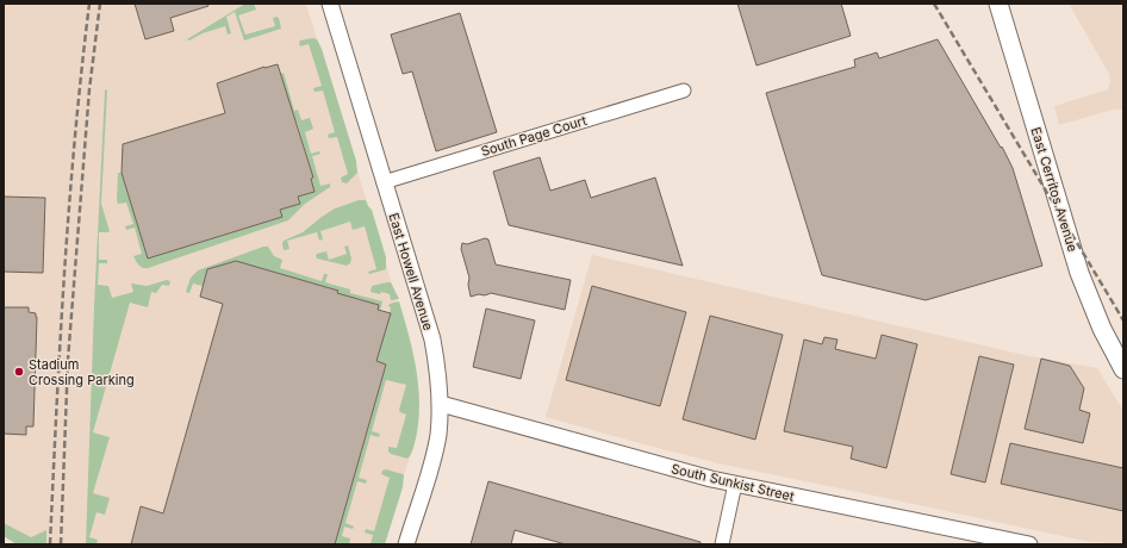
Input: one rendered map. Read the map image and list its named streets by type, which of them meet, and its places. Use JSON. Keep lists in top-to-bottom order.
{
  "streets": {
    "main road": ["East Cerritos Avenue"],
    "street": ["South Page Court", "East Howell Avenue", "South Sunkist Street"]
  },
  "crossings": [
    ["South Page Court", "East Howell Avenue"],
    ["East Howell Avenue", "South Sunkist Street"]
  ],
  "places": ["Stadium Crossing Parking"]
}
